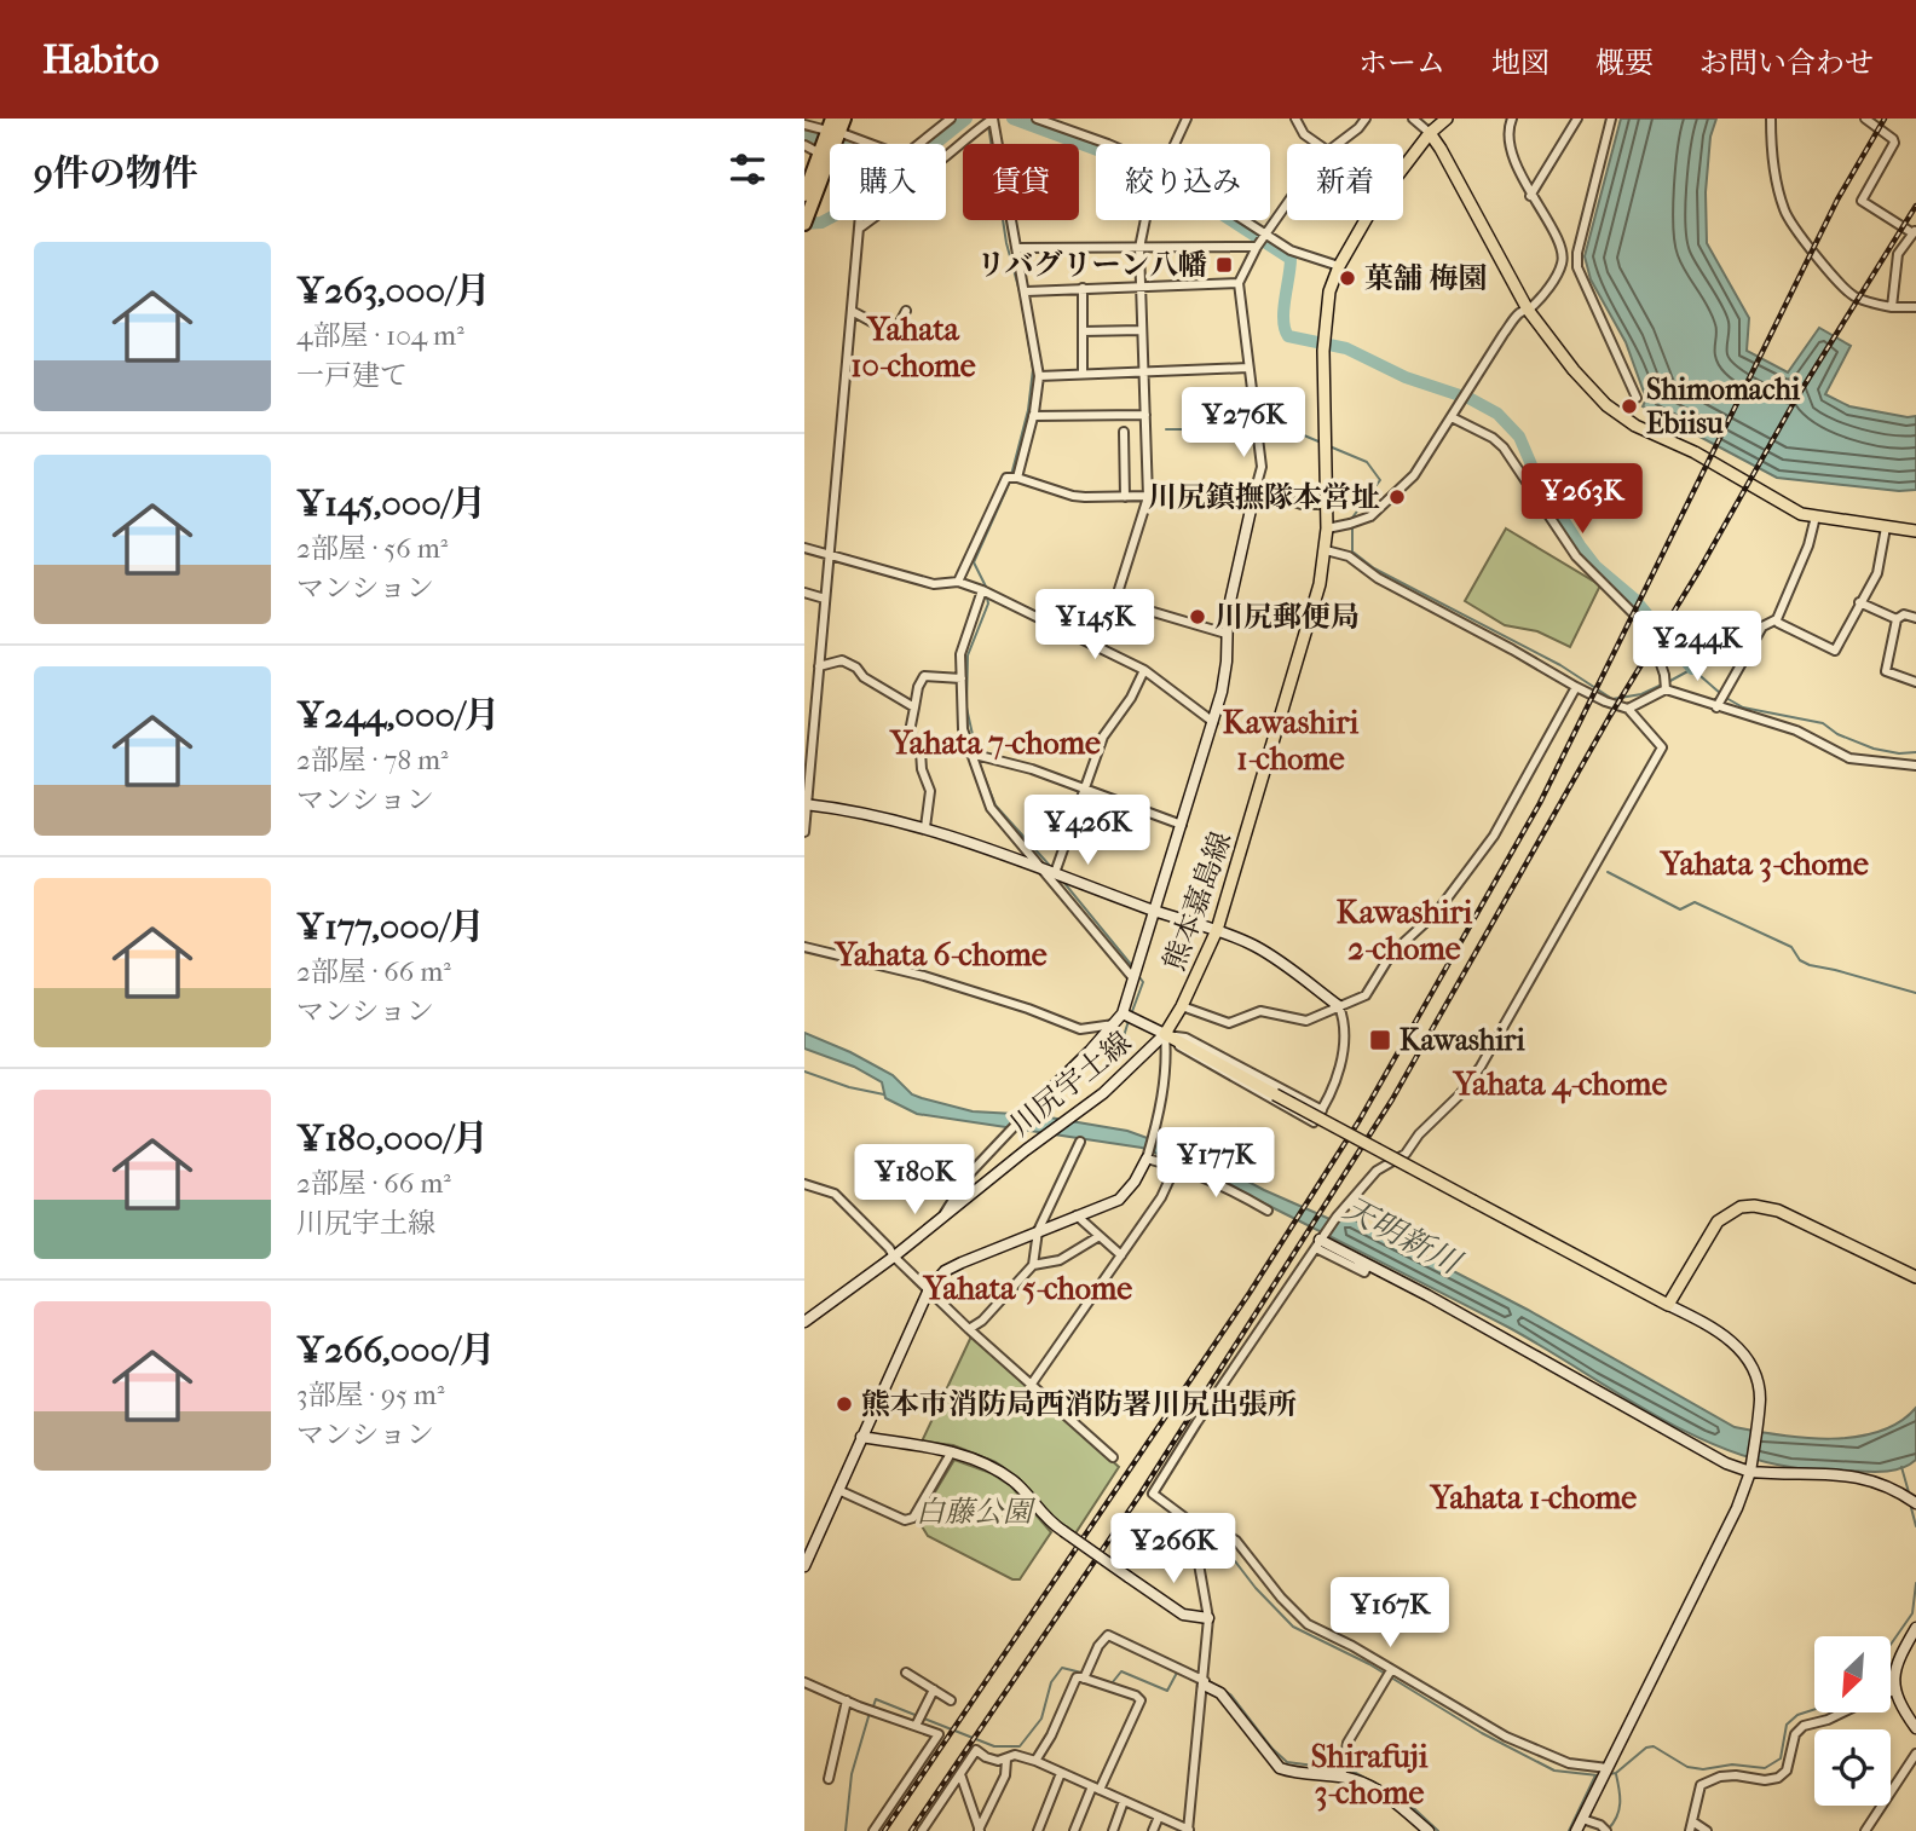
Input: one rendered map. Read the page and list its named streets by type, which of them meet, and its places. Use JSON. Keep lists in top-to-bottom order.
{
  "streets": {
    "main road": ["熊本嘉島線"],
    "street": ["川尻宇土線"]
  },
  "crossings": [
    ["熊本嘉島線", "川尻宇土線"]
  ],
  "districts": [
    "Yahata 10-chome",
    "Kawashiri 1-chome",
    "Yahata 7-chome",
    "Yahata 3-chome",
    "Kawashiri 2-chome",
    "Yahata 6-chome",
    "Yahata 4-chome",
    "Yahata 5-chome",
    "Yahata 1-chome",
    "Shirafuji 3-chome"
  ],
  "water": ["天明新川"],
  "parks": ["白藤公園"],
  "places": {
    "transit": ["リバグリーン八幡", "Kawashiri"],
    "other": [
      "菓舗 梅園",
      "Shimomachi Ebiisu",
      "川尻鎮撫隊本営址",
      "川尻郵便局",
      "熊本市消防局西消防署川尻出張所"
    ]
  },
  "north": "bottom left",
  "page": {
    "header": "Habito",
    "nav": [
      "ホーム",
      "地図",
      "概要",
      "お問い合わせ"
    ],
    "heading": "9件の物件",
    "chip": [
      "購入",
      "賃貸",
      "絞り込み",
      "新着"
    ],
    "list": [
      {
        "name": "¥263,000/月",
        "note": "4部屋 · 104 m² · 一戸建て"
      },
      {
        "name": "¥145,000/月",
        "note": "2部屋 · 56 m² · マンション"
      },
      {
        "name": "¥244,000/月",
        "note": "2部屋 · 78 m² · マンション"
      },
      {
        "name": "¥177,000/月",
        "note": "2部屋 · 66 m² · マンション"
      },
      {
        "name": "¥180,000/月",
        "note": "2部屋 · 66 m² · 川尻宇土線"
      },
      {
        "name": "¥266,000/月",
        "note": "3部屋 · 95 m² · マンション"
      }
    ],
    "price": [
      "¥276K",
      "¥263K",
      "¥145K",
      "¥244K",
      "¥426K",
      "¥177K",
      "¥180K",
      "¥266K",
      "¥167K"
    ]
  }
}
